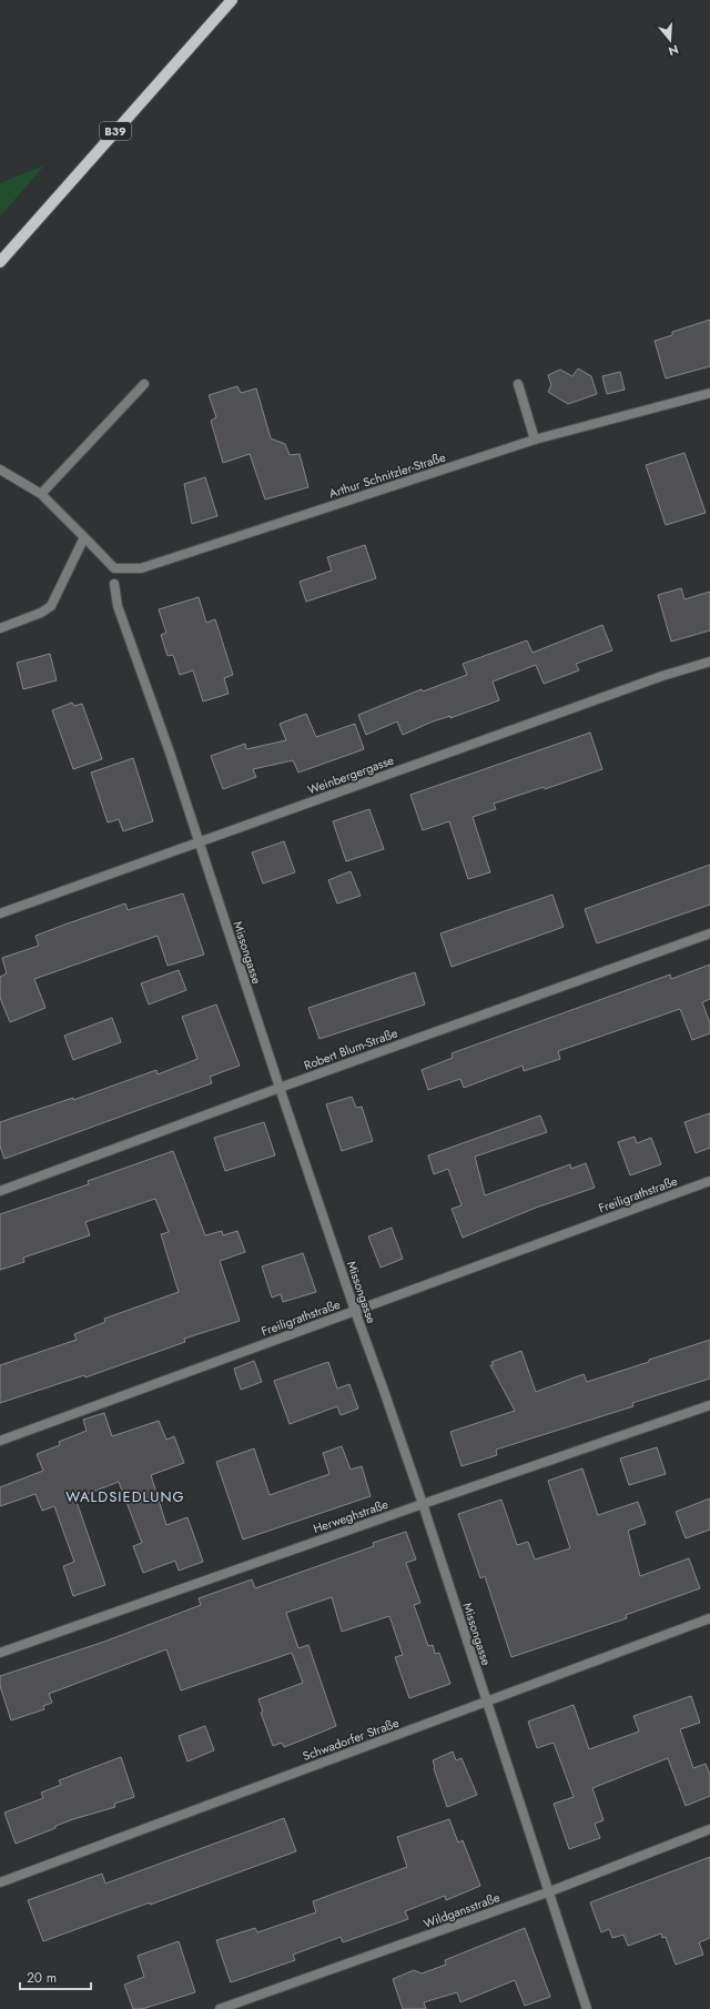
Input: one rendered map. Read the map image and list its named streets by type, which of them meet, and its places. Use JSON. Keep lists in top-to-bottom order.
{
  "streets": {
    "main road": ["B39"],
    "street": [
      "Arthur Schnitzler-Straße",
      "Weinbergergasse",
      "Missongasse",
      "Robert Blum-Straße",
      "Freiligrathstraße",
      "Herweghstraße",
      "Schwadorfer Straße",
      "Wildgansstraße"
    ]
  },
  "crossings": [
    ["Weinbergergasse", "Missongasse"],
    ["Missongasse", "Robert Blum-Straße"],
    ["Missongasse", "Freiligrathstraße"],
    ["Missongasse", "Herweghstraße"],
    ["Missongasse", "Schwadorfer Straße"],
    ["Missongasse", "Wildgansstraße"]
  ],
  "districts": ["WALDSIEDLUNG"],
  "scale_bar": "20 m",
  "north": "bottom"
}
